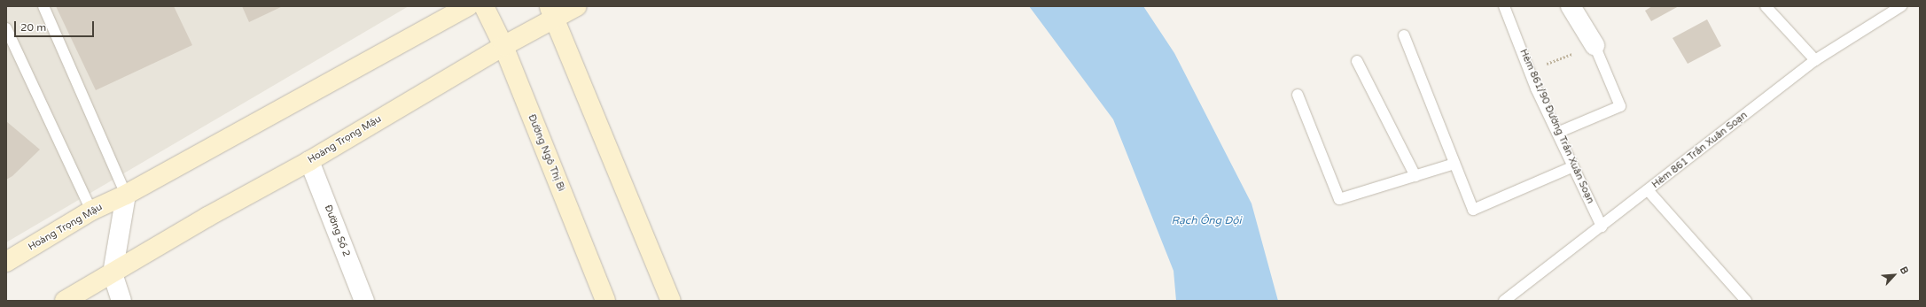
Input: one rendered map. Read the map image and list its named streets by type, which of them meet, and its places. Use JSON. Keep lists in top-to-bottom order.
{
  "streets": {
    "main road": ["Hoàng Trọng Mậu", "Đường Ngô Thị Bì"],
    "street": ["Đường Số 2"],
    "lane": ["Hẻm 861/90 Đường Trần Xuân Soạn", "Hẻm 861 Trần Xuân Soạn"]
  },
  "crossings": [
    ["Hẻm 861/90 Đường Trần Xuân Soạn", "Hẻm 861 Trần Xuân Soạn"],
    ["Hoàng Trọng Mậu", "Đường Ngô Thị Bì"],
    ["Hoàng Trọng Mậu", "Đường Số 2"]
  ],
  "water": ["Rạch Ông Đội"],
  "scale_bar": "20 m",
  "north": "top right"
}
